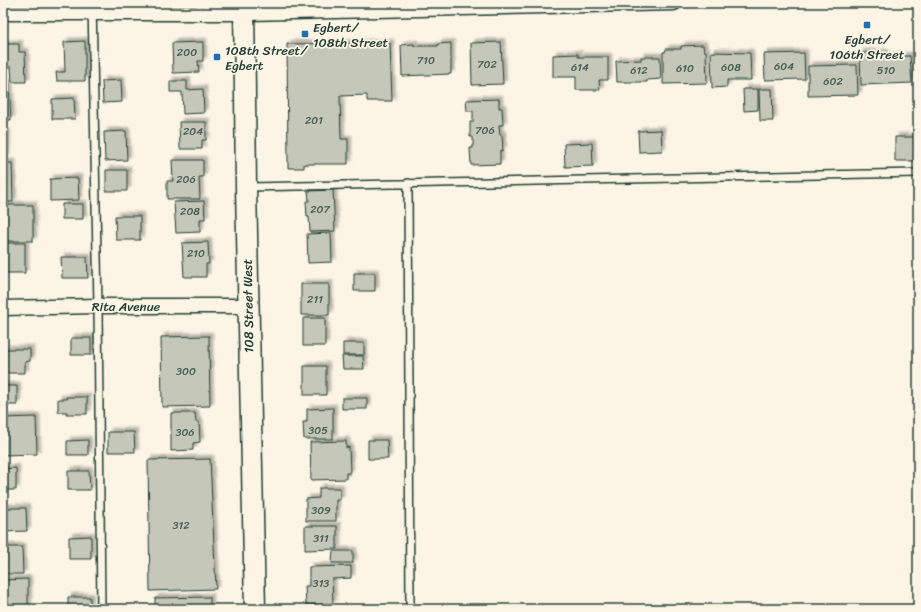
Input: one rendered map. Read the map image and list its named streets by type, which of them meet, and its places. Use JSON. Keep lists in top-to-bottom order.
{
  "streets": {
    "street": ["Rita Avenue", "108 Street West"]
  },
  "crossings": [
    ["Rita Avenue", "108 Street West"]
  ],
  "places": {
    "transit": ["Egbert/ 106th Street", "Egbert/ 108th Street", "108th Street/ Egbert"]
  },
  "house_numbers": [
    "200",
    "710",
    "702",
    "604",
    "614",
    "608",
    "610",
    "612",
    "510",
    "602",
    "201",
    "706",
    "204",
    "206",
    "207",
    "208",
    "210",
    "211",
    "300",
    "305",
    "306",
    "309",
    "312",
    "311",
    "313"
  ]
}
